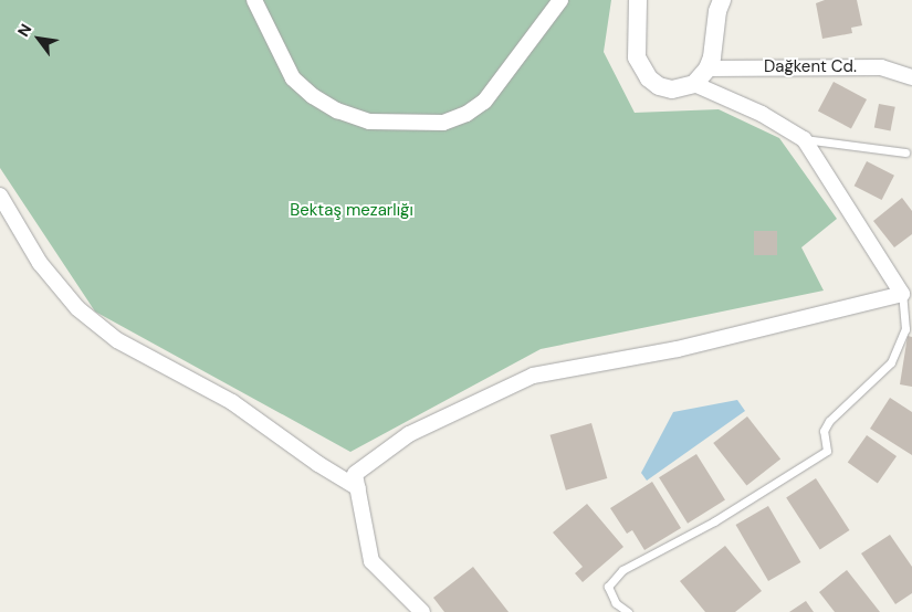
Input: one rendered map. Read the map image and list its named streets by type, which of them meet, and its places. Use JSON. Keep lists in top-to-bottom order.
{
  "streets": {
    "street": ["Dağkent Cd."]
  },
  "parks": ["Bektaş mezarlığı"],
  "north": "top left"
}
